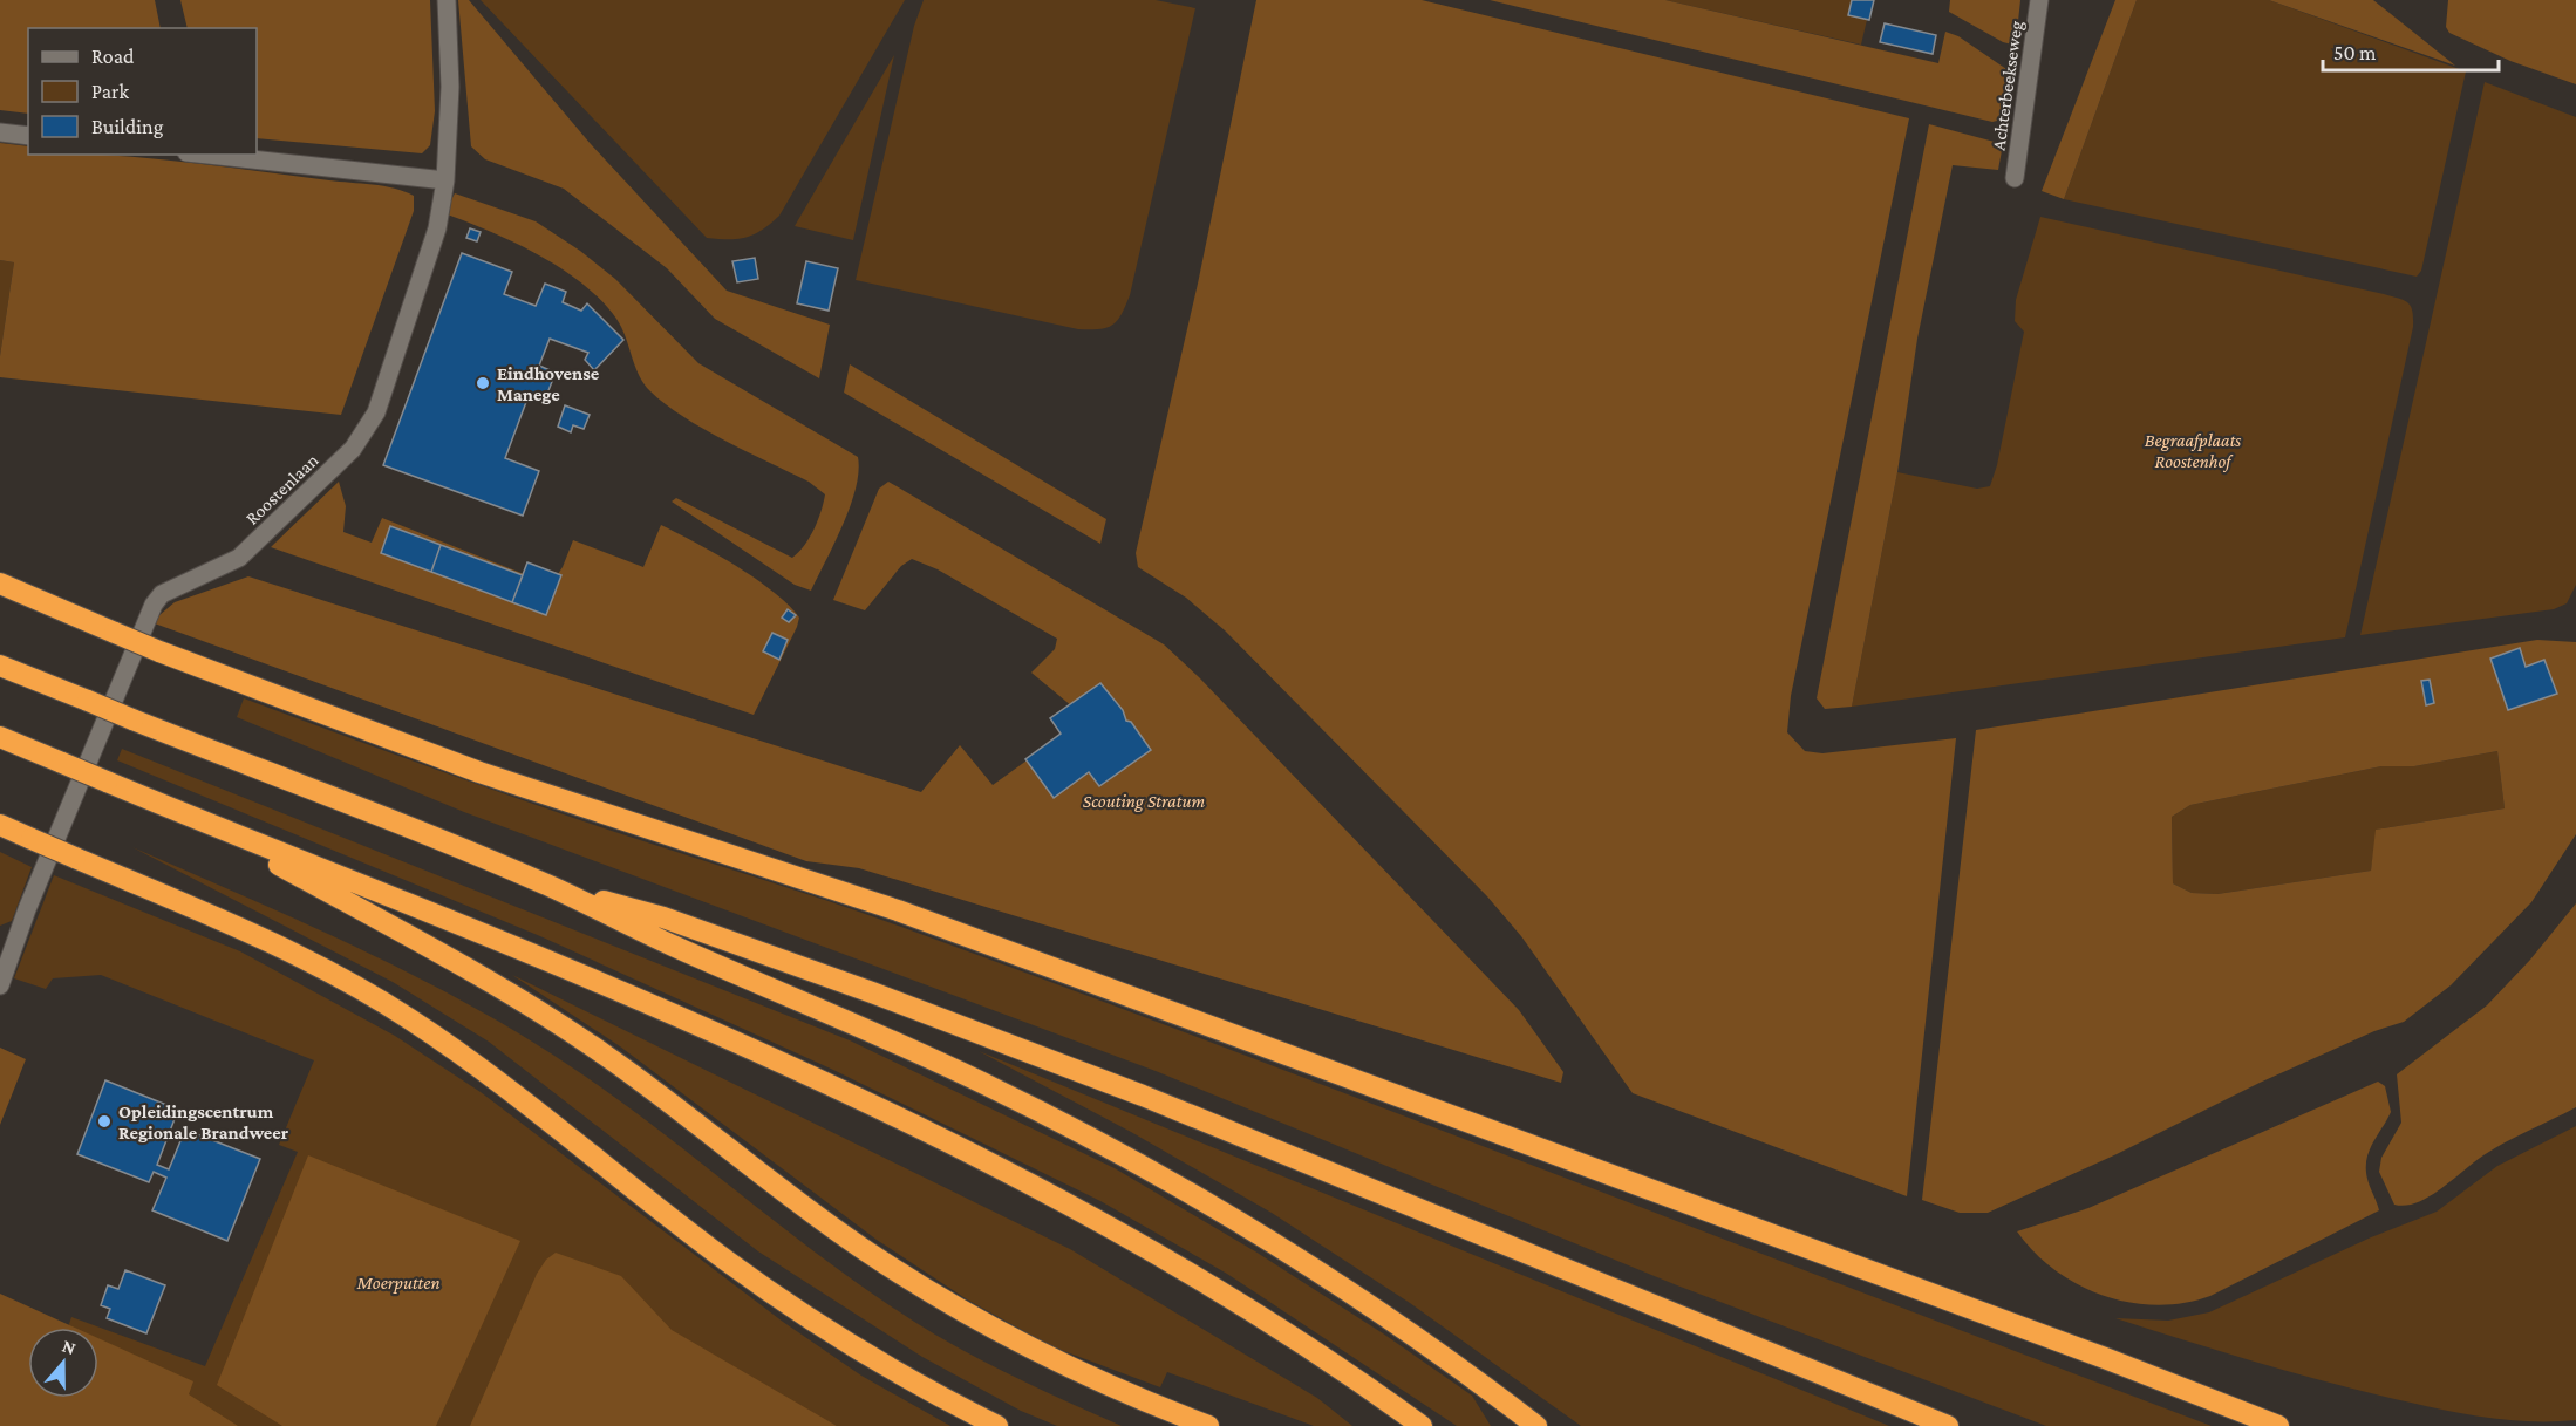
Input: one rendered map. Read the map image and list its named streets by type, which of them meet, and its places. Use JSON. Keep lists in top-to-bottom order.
{
  "streets": {
    "street": ["Achterbeekseweg", "Roostenlaan"]
  },
  "parks": ["Begraafplaats Roostenhof", "Scouting Stratum", "Moerputten"],
  "places": ["Eindhovense Manege", "Opleidingscentrum Regionale Brandweer"],
  "legend": ["Road", "Park", "Building"],
  "scale_bar": "50 m",
  "north": "top"
}
